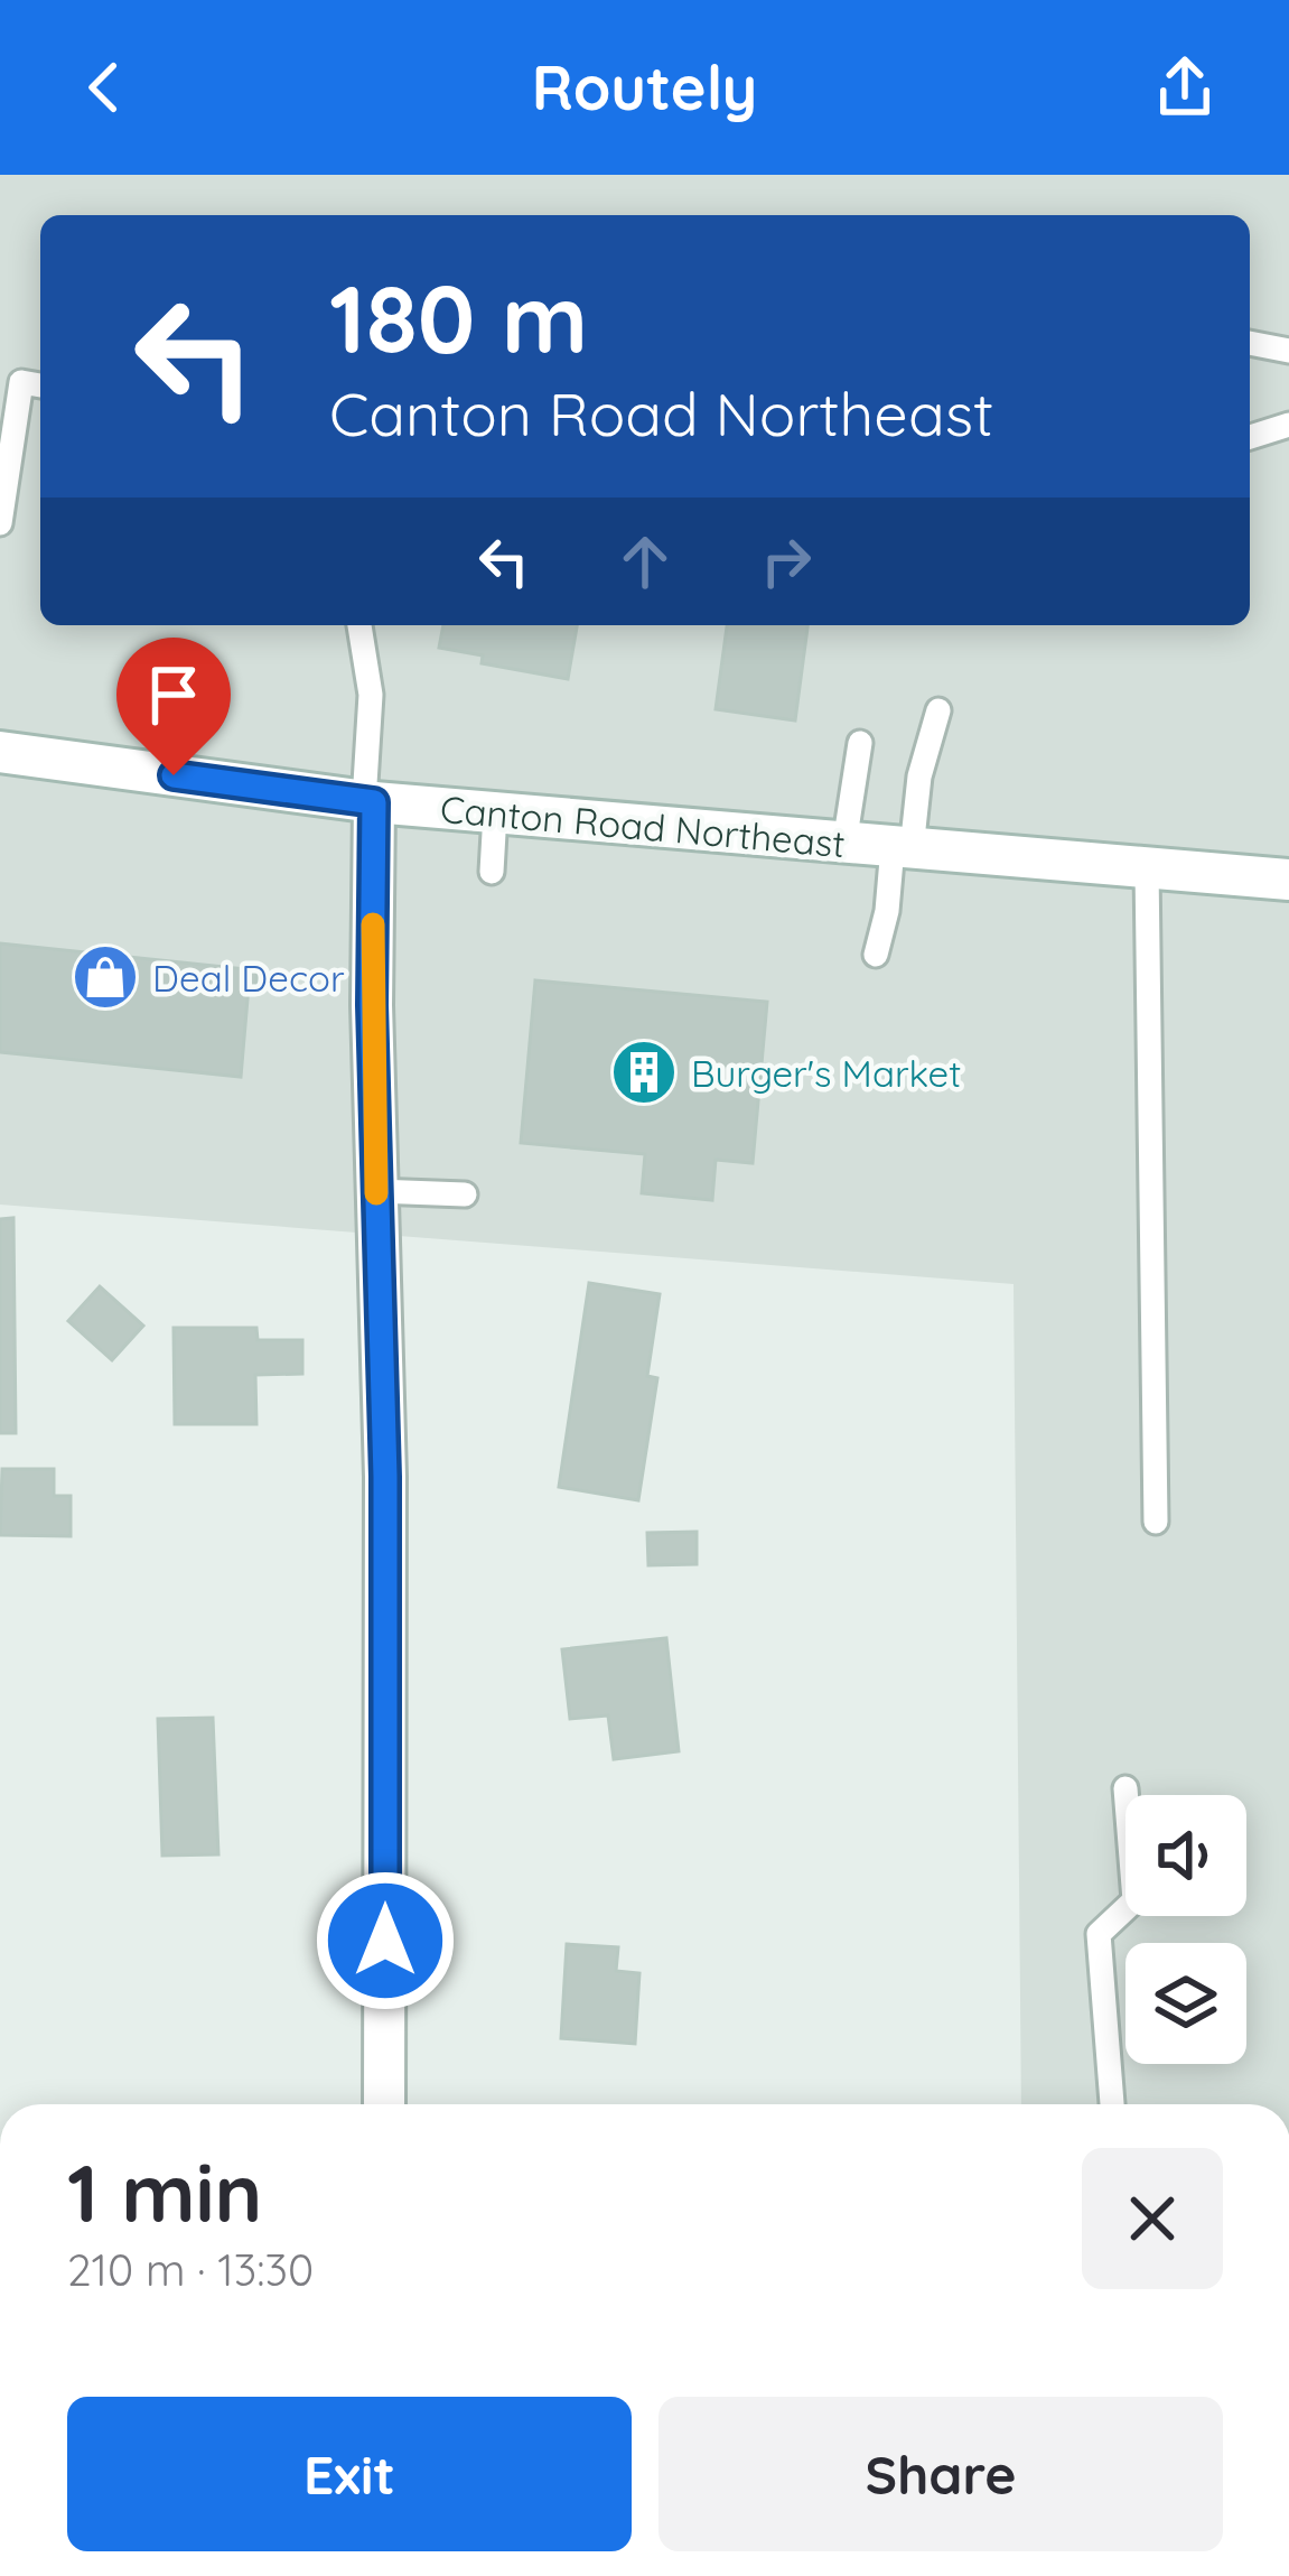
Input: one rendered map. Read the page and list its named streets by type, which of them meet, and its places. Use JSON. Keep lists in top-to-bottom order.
{
  "streets": {
    "street": ["Canton Road Northeast"]
  },
  "places": {
    "shop": ["Deal Decor"],
    "building": ["Burger's Market"]
  },
  "page": {
    "header": "Routely",
    "turn": ["180 m", "Canton Road Northeast"],
    "heading": ["1 min", "210 m · 13:30"],
    "buttons": ["Exit", "Share"]
  }
}
